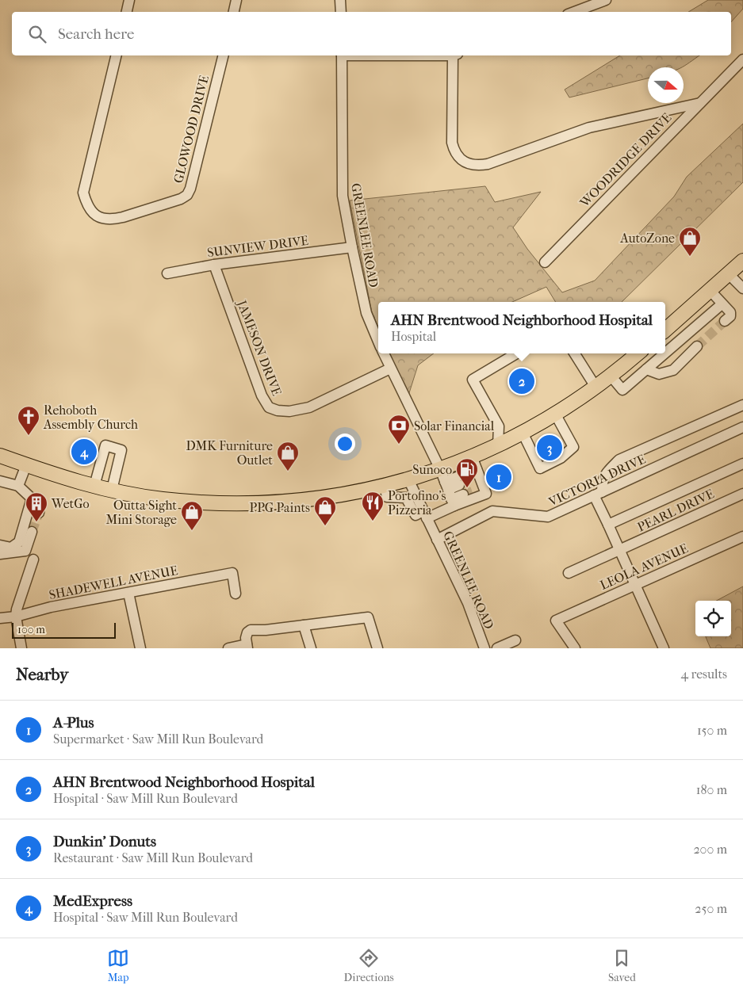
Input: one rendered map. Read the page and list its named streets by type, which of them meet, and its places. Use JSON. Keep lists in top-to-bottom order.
{
  "streets": {
    "street": [
      "GLOWOOD DRIVE",
      "WOODRIDGE DRIVE",
      "GREENLEE ROAD",
      "SUNVIEW DRIVE",
      "JAMESON DRIVE",
      "VICTORIA DRIVE",
      "PEARL DRIVE",
      "LEOLA AVENUE",
      "SHADEWELL AVENUE"
    ]
  },
  "crossings": [
    ["GREENLEE ROAD", "SUNVIEW DRIVE"],
    ["GREENLEE ROAD", "VICTORIA DRIVE"],
    ["SUNVIEW DRIVE", "JAMESON DRIVE"]
  ],
  "places": {
    "shop": [
      "AutoZone",
      "DMK Furniture Outlet",
      "PPG Paints",
      "Outta Sight Mini Storage"
    ],
    "church": ["Rehoboth Assembly Church"],
    "bank": ["Solar Financial"],
    "fuel station": ["Sunoco"],
    "restaurant": ["Portofino's Pizzeria"],
    "building": ["WetGo"]
  },
  "scale_bar": "100 m",
  "north": "right",
  "page": {
    "search": "Search here",
    "popup": ["AHN Brentwood Neighborhood Hospital", "Hospital"],
    "pins": [
      "2",
      "3",
      "4",
      "1"
    ],
    "scale": "100 m",
    "heading": ["Nearby", "4 results"],
    "list": [
      {
        "mark": "1",
        "name": "A-Plus",
        "note": "Supermarket · Saw Mill Run Boulevard",
        "value": "150 m"
      },
      {
        "mark": "2",
        "name": "AHN Brentwood Neighborhood Hospital",
        "note": "Hospital · Saw Mill Run Boulevard",
        "value": "180 m"
      },
      {
        "mark": "3",
        "name": "Dunkin' Donuts",
        "note": "Restaurant · Saw Mill Run Boulevard",
        "value": "200 m"
      },
      {
        "mark": "4",
        "name": "MedExpress",
        "note": "Hospital · Saw Mill Run Boulevard",
        "value": "250 m"
      }
    ],
    "nav": ["Map", "Directions", "Saved"]
  }
}
